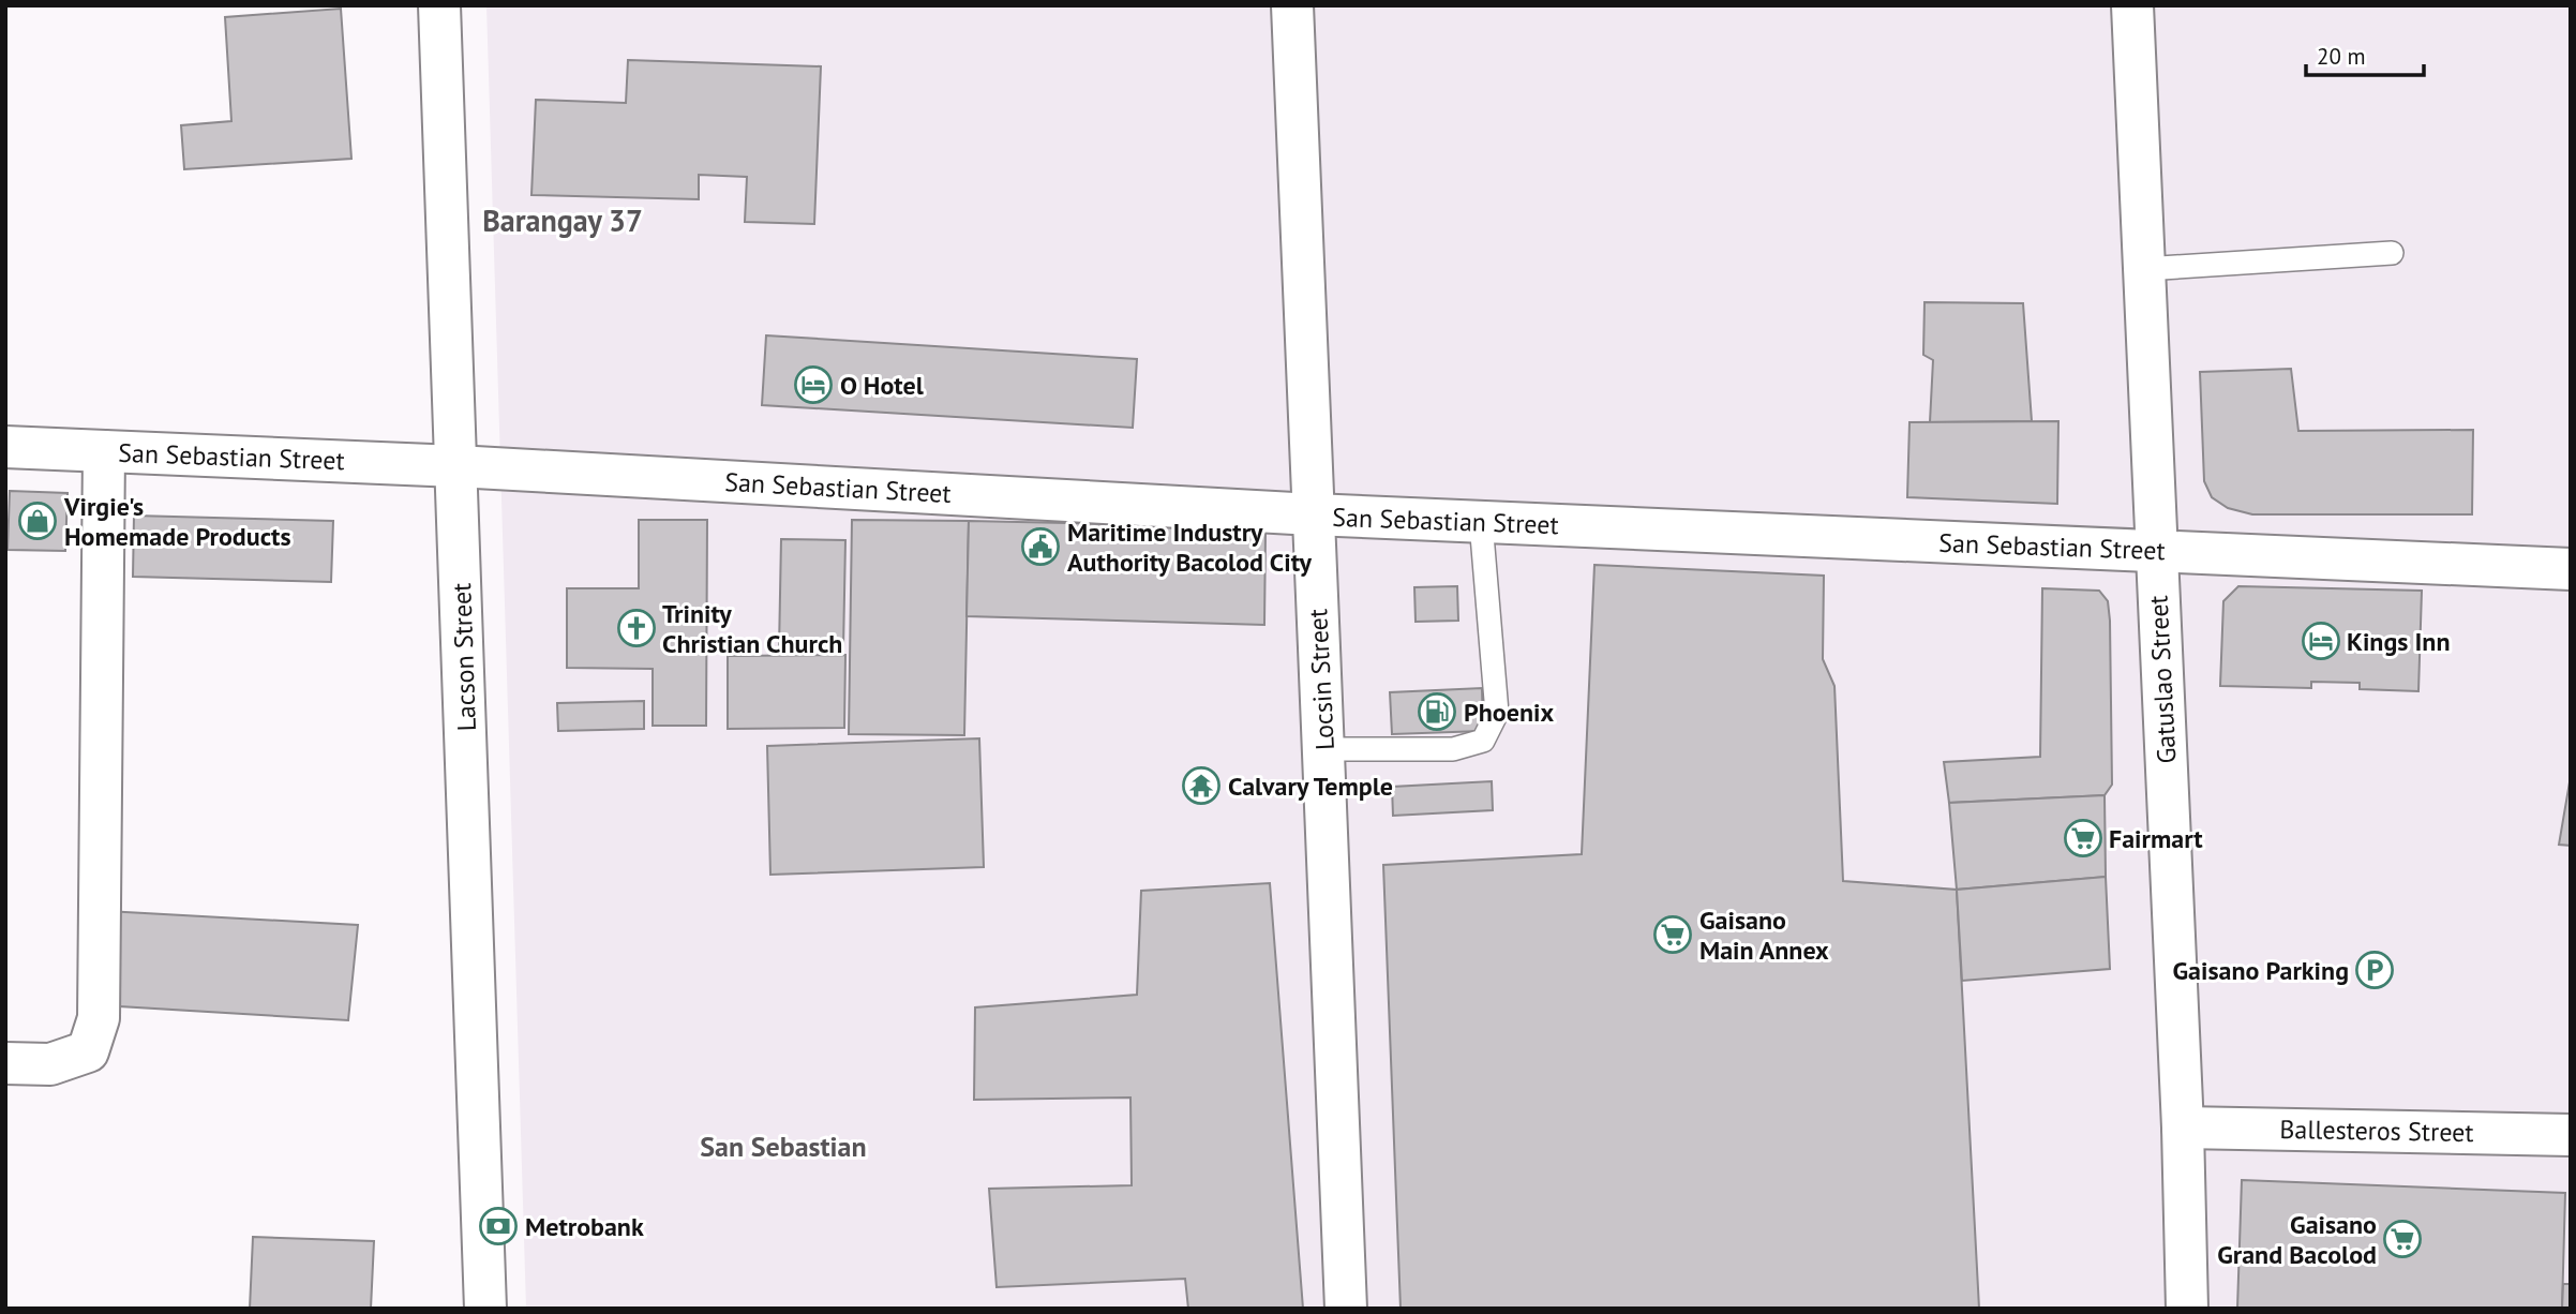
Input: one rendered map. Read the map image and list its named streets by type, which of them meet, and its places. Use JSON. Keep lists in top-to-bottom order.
{
  "streets": {
    "street": [
      "San Sebastian Street",
      "Lacson Street",
      "Locsin Street",
      "Gatuslao Street",
      "Ballesteros Street"
    ]
  },
  "crossings": [
    ["San Sebastian Street", "Lacson Street"],
    ["San Sebastian Street", "Locsin Street"],
    ["San Sebastian Street", "Gatuslao Street"],
    ["Gatuslao Street", "Ballesteros Street"]
  ],
  "districts": ["Barangay 37", "San Sebastian"],
  "places": {
    "hotel": ["O Hotel", "Kings Inn"],
    "shop": ["Virgie's Homemade Products"],
    "public building": ["Maritime Industry Authority Bacolod City"],
    "church": ["Trinity Christian Church"],
    "fuel station": ["Phoenix"],
    "temple": ["Calvary Temple"],
    "supermarket": ["Fairmart", "Gaisano Main Annex", "Gaisano Grand Bacolod"],
    "parking": ["Gaisano Parking"],
    "bank": ["Metrobank"]
  },
  "scale_bar": "20 m"
}
